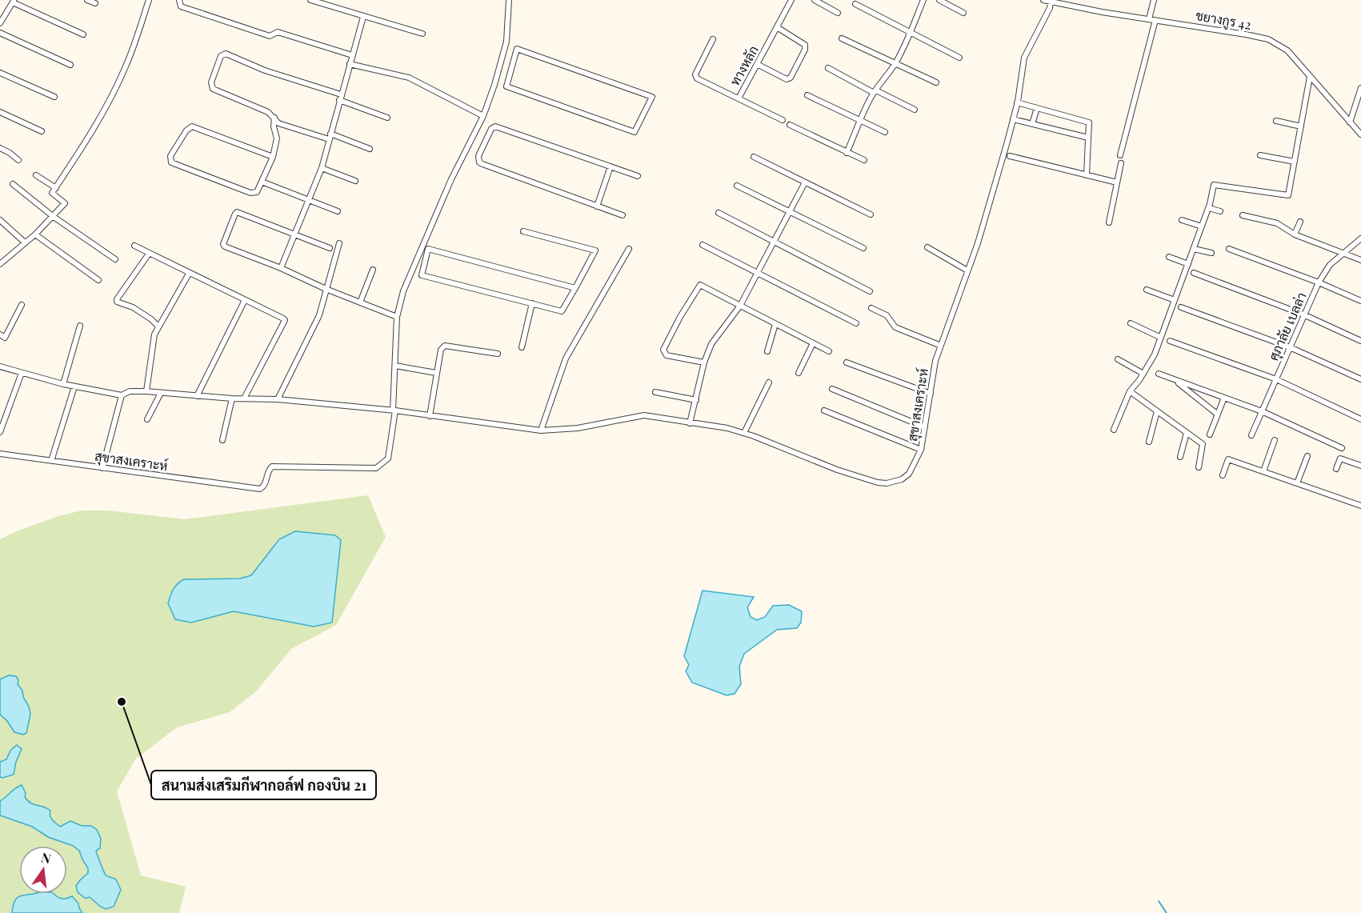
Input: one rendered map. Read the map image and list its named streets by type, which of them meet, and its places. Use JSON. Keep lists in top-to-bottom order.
{
  "streets": {
    "street": [
      "ชยางกูร 42",
      "ทางหลัก",
      "ศุภาลัย เบลล่า",
      "สุขาสงเคราะห์"
    ]
  },
  "crossings": [
    ["ชยางกูร 42", "สุขาสงเคราะห์"]
  ],
  "places": ["สนามส่งเสริมกีฬากอล์ฟ กองบิน 21"],
  "north": "top"
}
